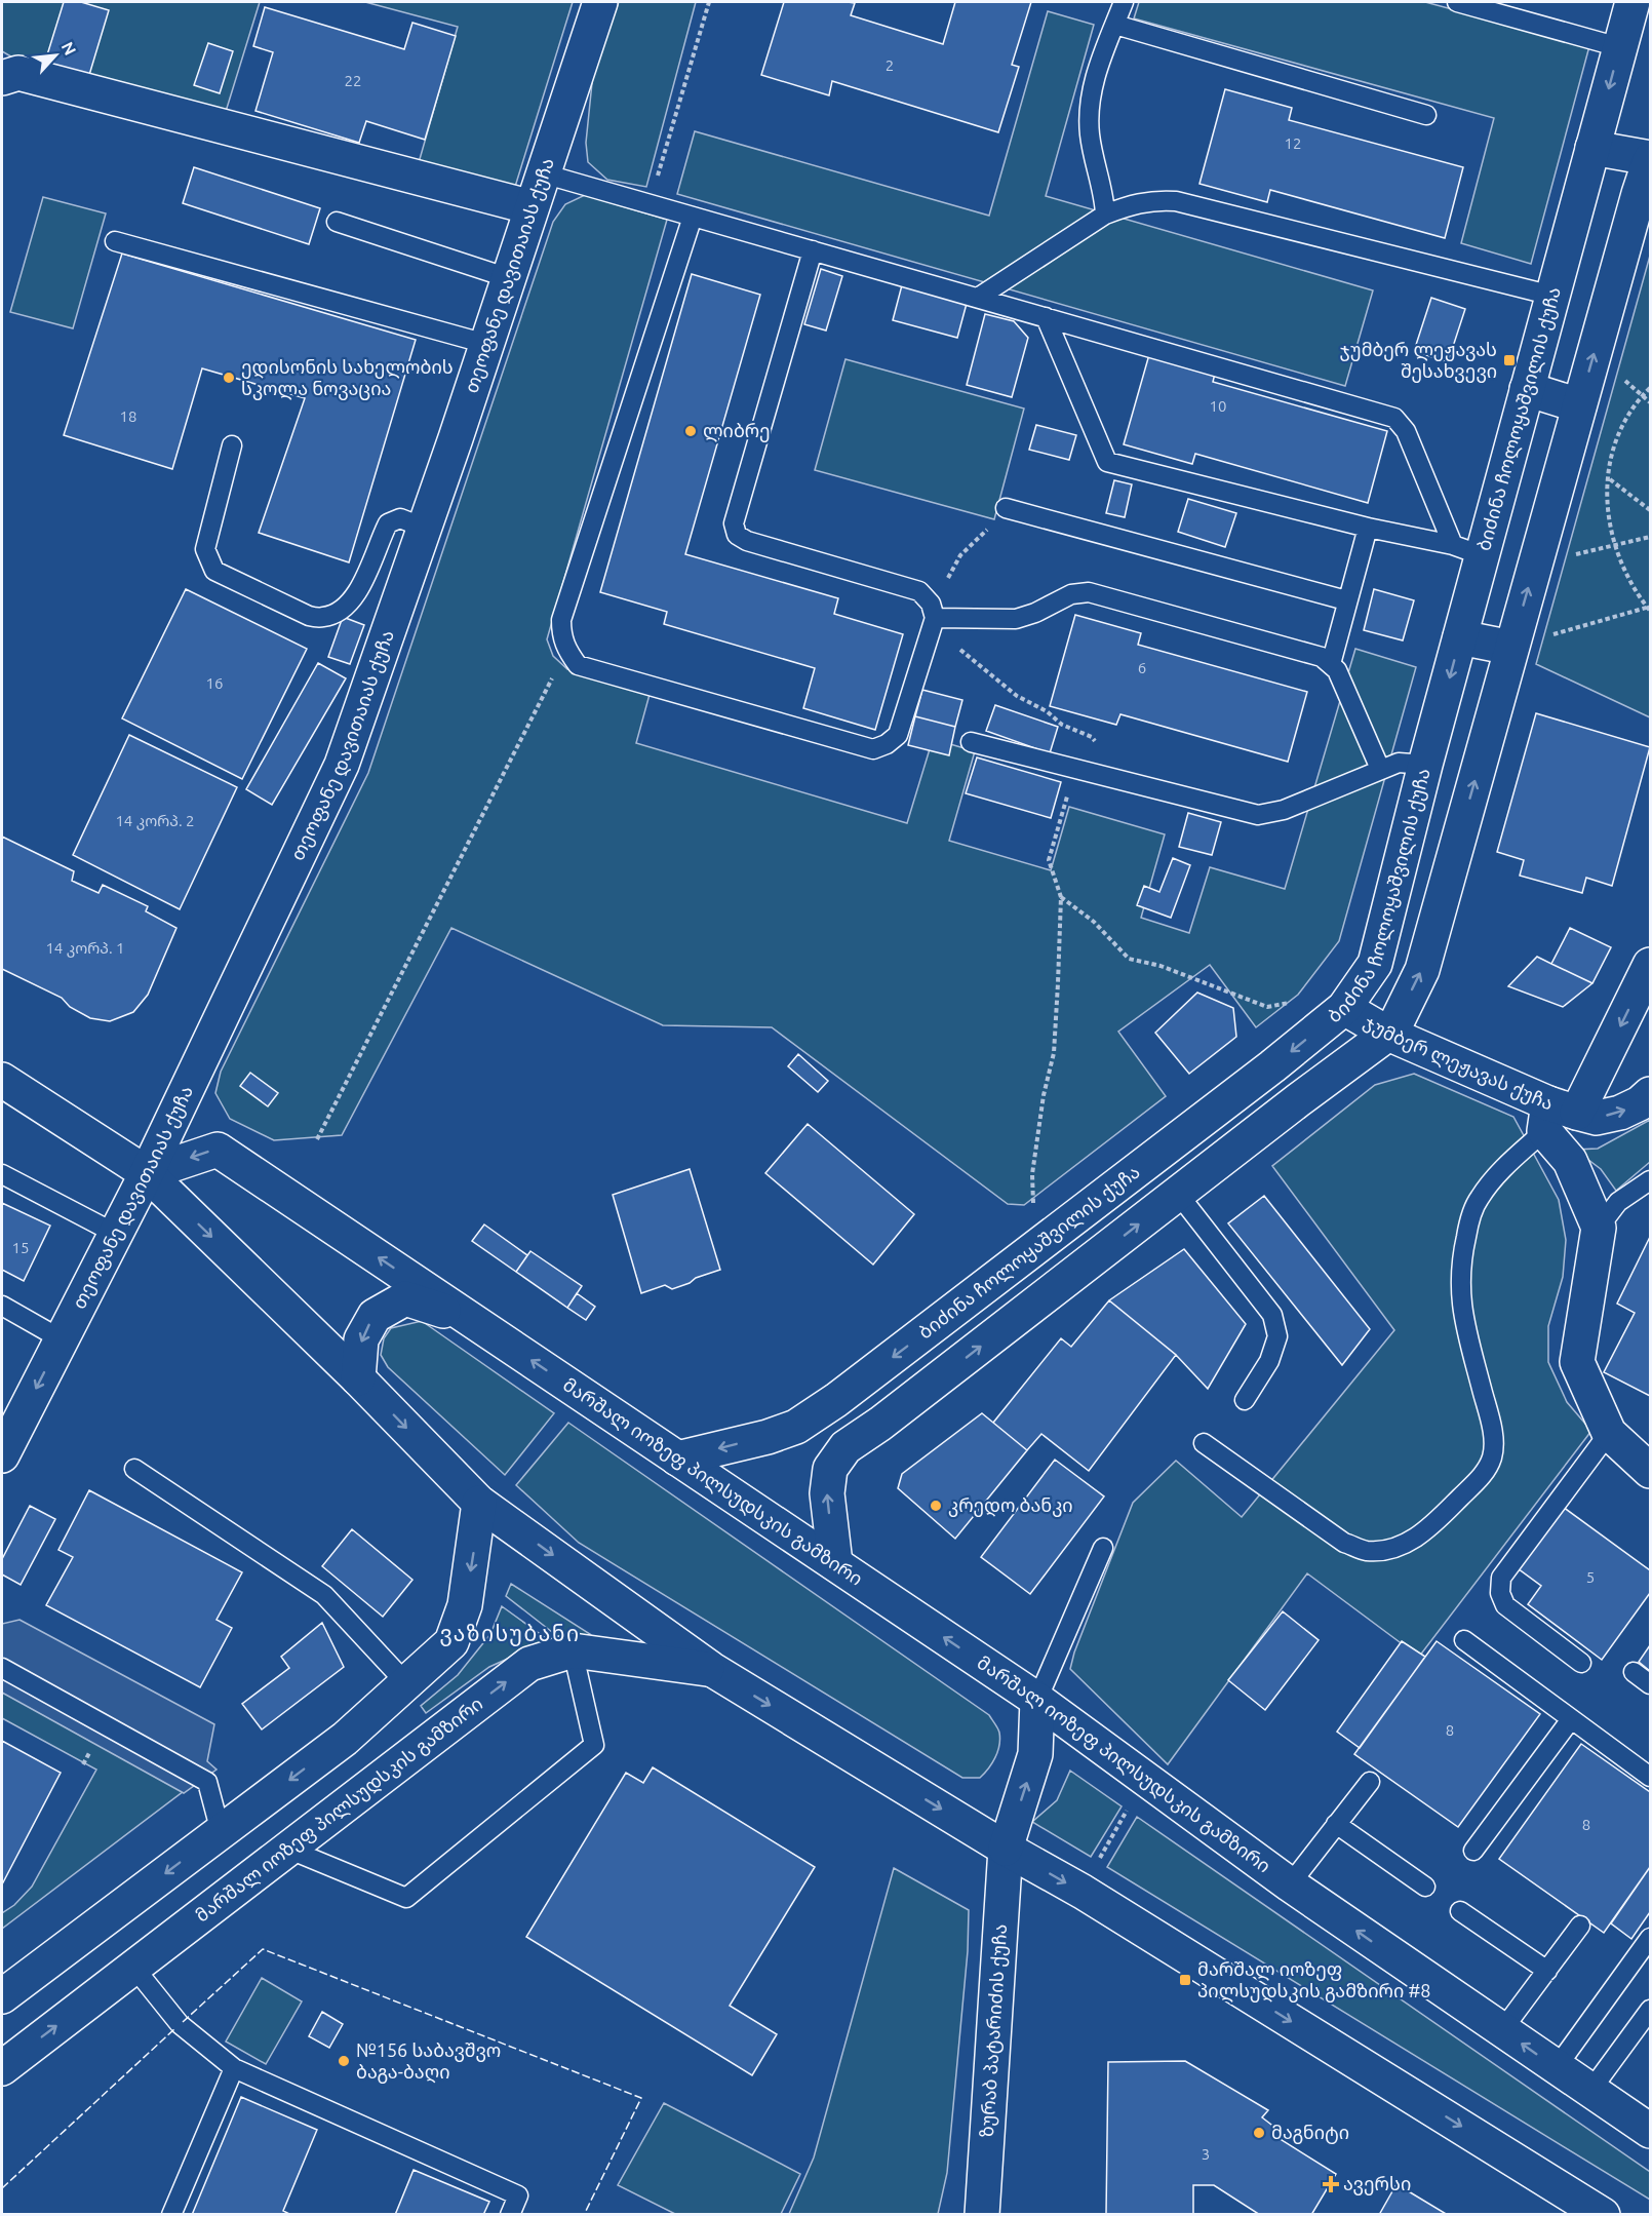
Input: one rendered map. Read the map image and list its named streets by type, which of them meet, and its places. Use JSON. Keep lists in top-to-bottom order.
{
  "streets": {
    "main road": [
      "თეოფანე დავითაიას ქუჩა",
      "ბიძინა ჩოლოყაშვილის ქუჩა",
      "ჯუმბერ ლეჟავას ქუჩა",
      "მარშალ იოზეფ პილსუდსკის გამზირი",
      "ზურაბ პატარიძის ქუჩა"
    ]
  },
  "crossings": [
    ["თეოფანე დავითაიას ქუჩა", "მარშალ იოზეფ პილსუდსკის გამზირი"],
    ["ბიძინა ჩოლოყაშვილის ქუჩა", "ჯუმბერ ლეჟავას ქუჩა"],
    ["ბიძინა ჩოლოყაშვილის ქუჩა", "მარშალ იოზეფ პილსუდსკის გამზირი"],
    ["მარშალ იოზეფ პილსუდსკის გამზირი", "ზურაბ პატარიძის ქუჩა"]
  ],
  "districts": ["ვაზისუბანი"],
  "places": {
    "transit": ["ჯუმბერ ლეჟავას შესახვევი", "მარშალ იოზეფ პილსუდსკის გამზირი #8"],
    "other": [
      "ედისონის სახელობის სკოლა ნოვაცია",
      "ლიბრე",
      "კრედო ბანკი",
      "№156 საბავშვო ბაგა-ბაღი",
      "მაგნიტი"
    ],
    "health": ["ავერსი"]
  },
  "house_numbers": [
    "2",
    "22",
    "12",
    "10",
    "18",
    "6",
    "16",
    "14 კორპ. 2",
    "14 კორპ. 1",
    "15",
    "5",
    "8",
    "8",
    "3"
  ],
  "north": "top right"
}
